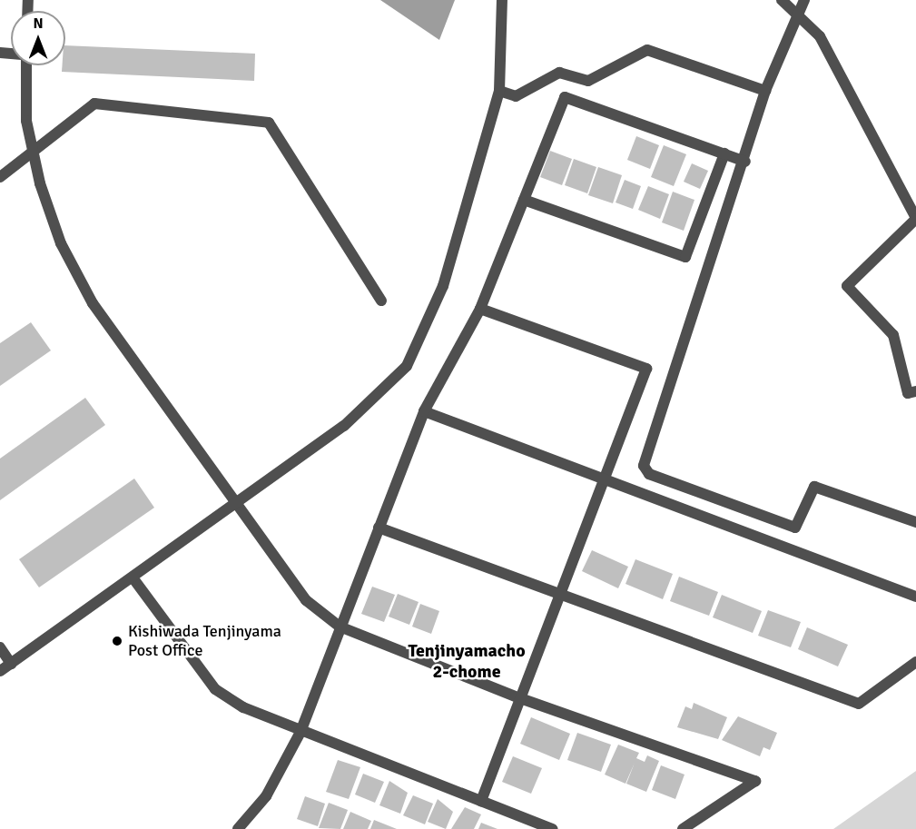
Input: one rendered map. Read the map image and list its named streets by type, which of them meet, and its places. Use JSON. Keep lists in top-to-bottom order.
{
  "districts": ["Tenjinyamacho 2-chome"],
  "places": ["Kishiwada Tenjinyama Post Office"],
  "north": "top"
}
